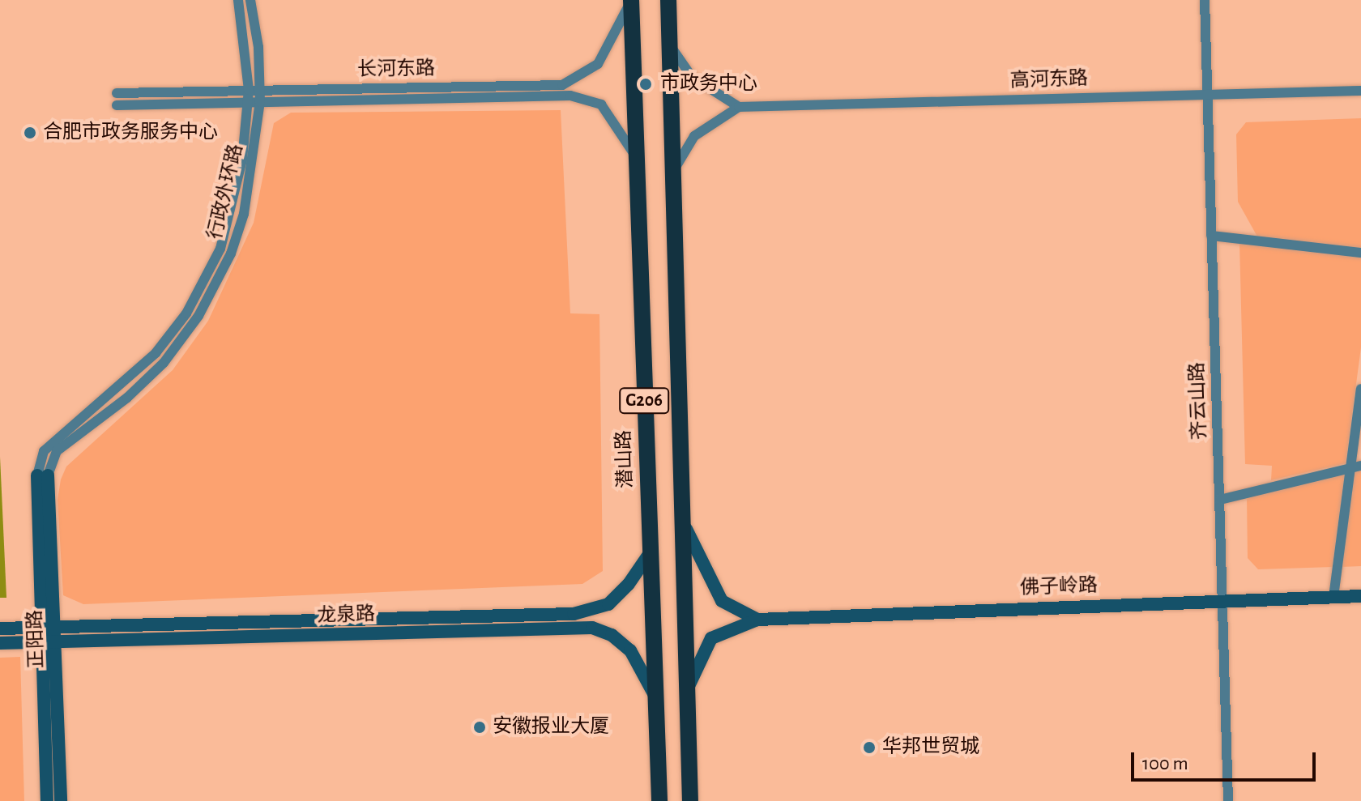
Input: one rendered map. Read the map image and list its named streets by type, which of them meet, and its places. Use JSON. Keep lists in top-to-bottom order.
{
  "streets": {
    "main road": ["G206", "潜山路"],
    "street": [
      "长河东路",
      "高河东路",
      "行政外环路",
      "齐云山路",
      "佛子岭路",
      "龙泉路",
      "正阳路"
    ]
  },
  "crossings": [
    ["长河东路", "行政外环路"],
    ["长河东路", "潜山路"],
    ["高河东路", "齐云山路"],
    ["行政外环路", "正阳路"],
    ["齐云山路", "佛子岭路"],
    ["潜山路", "龙泉路"],
    ["龙泉路", "正阳路"]
  ],
  "places": [
    "市政务中心",
    "合肥市政务服务中心",
    "安徽报业大厦",
    "华邦世贸城"
  ],
  "scale_bar": "100 m"
}
